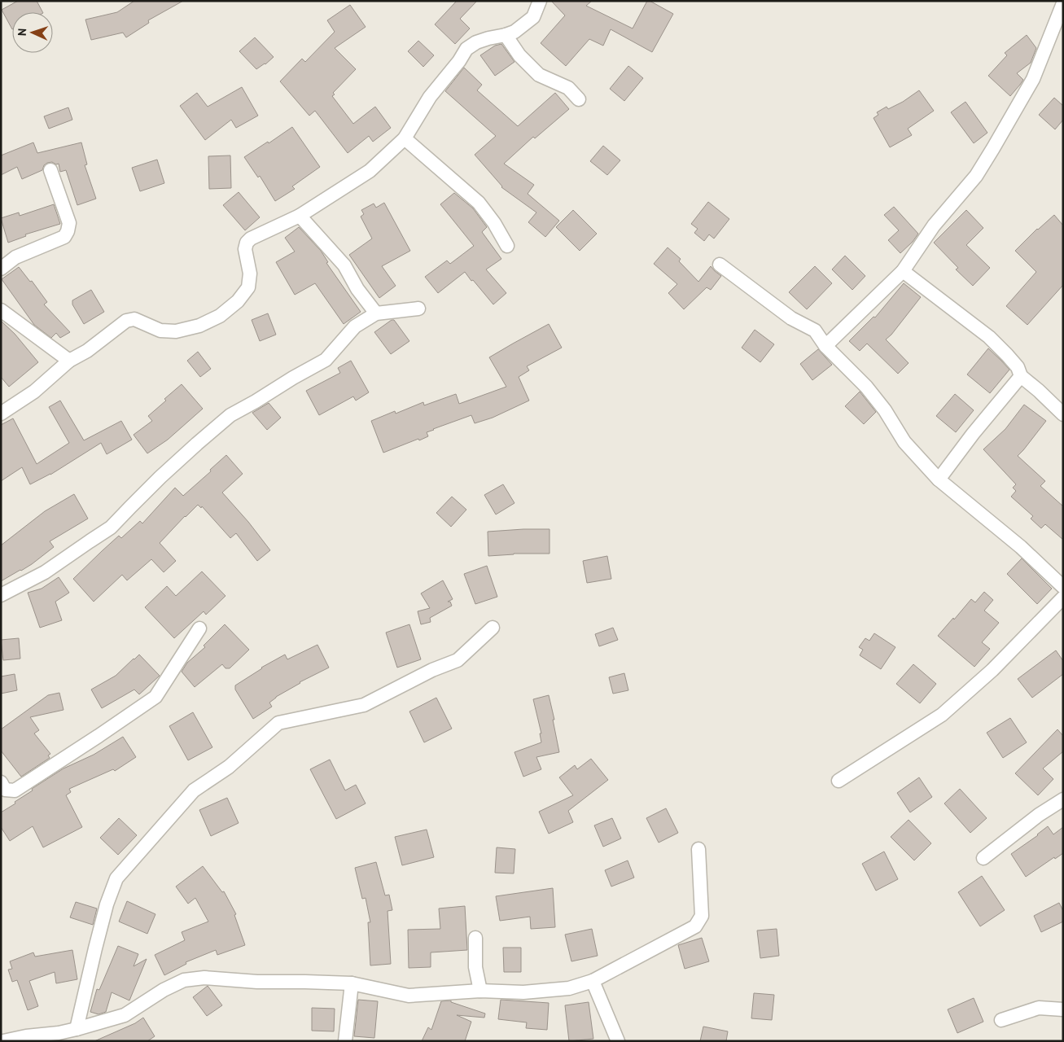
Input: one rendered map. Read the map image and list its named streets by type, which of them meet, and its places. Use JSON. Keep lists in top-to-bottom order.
{
  "north": "left"
}
